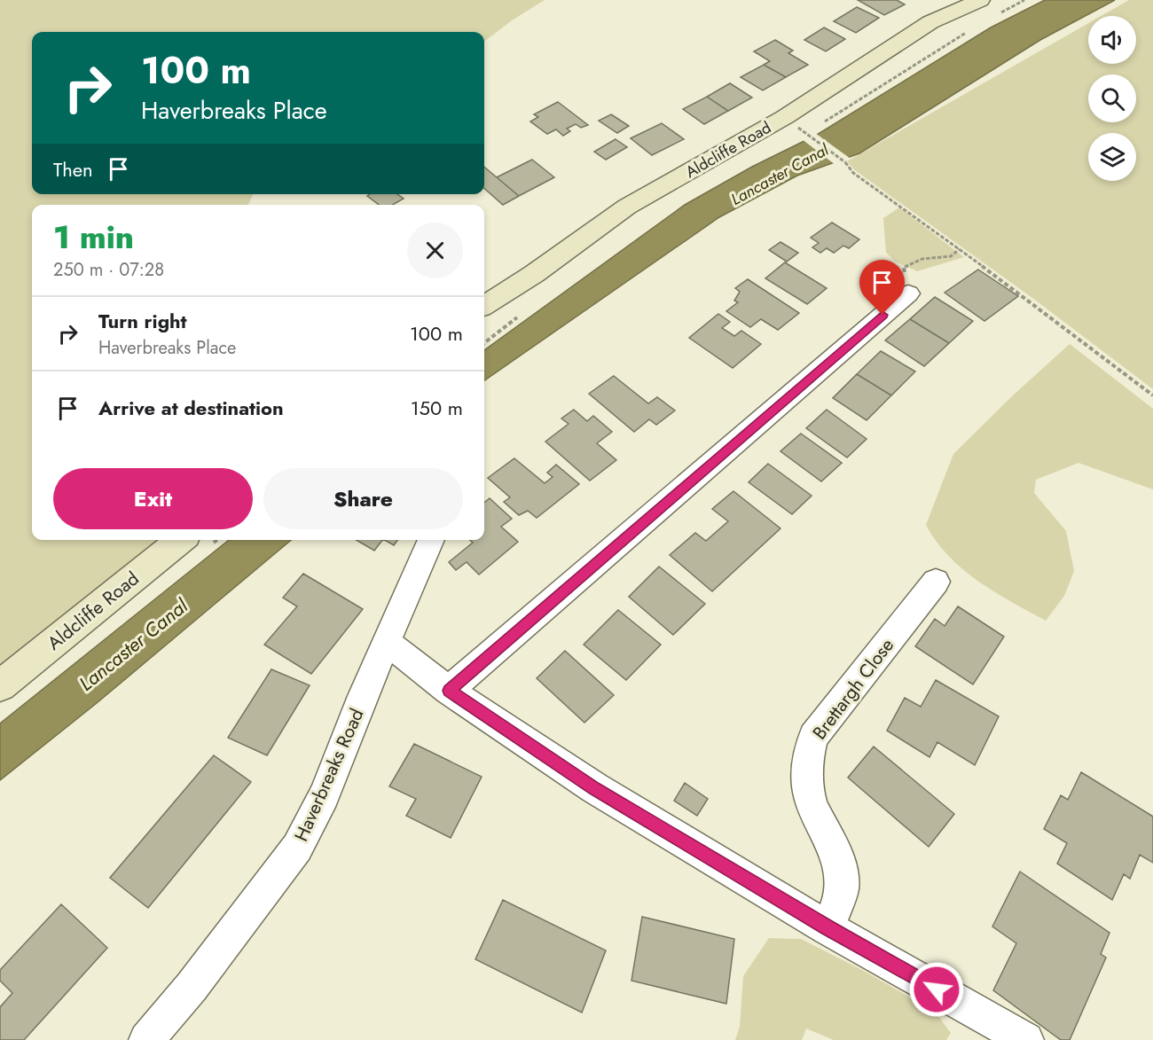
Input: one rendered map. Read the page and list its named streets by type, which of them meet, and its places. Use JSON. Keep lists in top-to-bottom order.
{
  "streets": {
    "street": ["Aldcliffe Road", "Brettargh Close", "Haverbreaks Road"]
  },
  "water": ["Lancaster Canal"],
  "page": {
    "turn": ["100 m", "Haverbreaks Place"],
    "then": "Then",
    "heading": ["1 min", "250 m · 07:28"],
    "list": [
      {
        "name": "Turn right",
        "note": "Haverbreaks Place",
        "value": "100 m"
      },
      {
        "name": "Arrive at destination",
        "value": "150 m"
      }
    ],
    "buttons": ["Exit", "Share"]
  }
}
